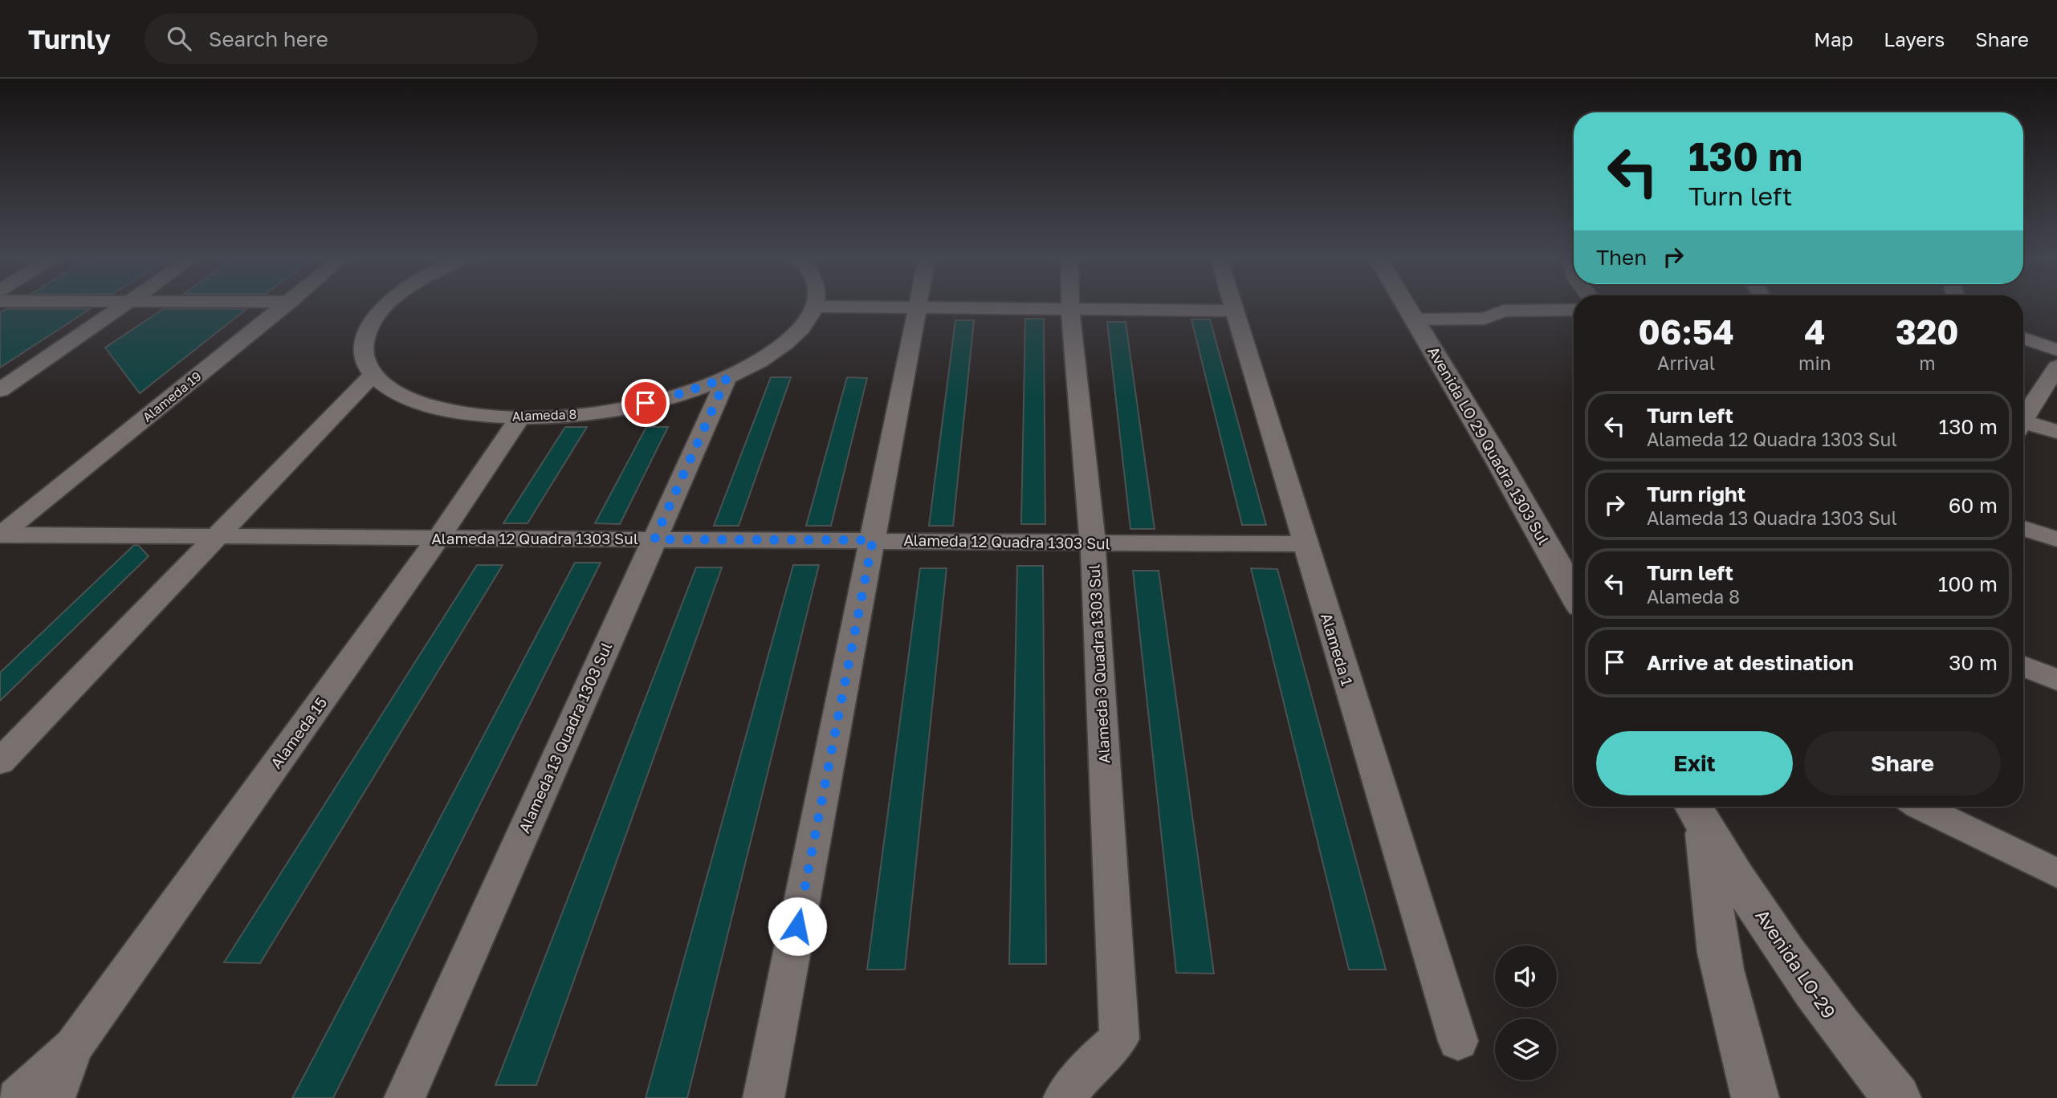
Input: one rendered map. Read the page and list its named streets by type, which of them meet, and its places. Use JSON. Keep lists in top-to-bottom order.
{
  "streets": {
    "street": [
      "Alameda 19",
      "Alameda 8",
      "Avenida LO 29 Quadra 1303 Sul",
      "Alameda 12 Quadra 1303 Sul",
      "Alameda 1",
      "Alameda 3 Quadra 1303 Sul",
      "Alameda 15",
      "Alameda 13 Quadra 1303 Sul",
      "Avenida LO-29"
    ]
  },
  "crossings": [
    ["Alameda 19", "Alameda 12 Quadra 1303 Sul"],
    ["Alameda 8", "Alameda 15"],
    ["Alameda 8", "Alameda 13 Quadra 1303 Sul"],
    ["Alameda 12 Quadra 1303 Sul", "Alameda 1"],
    ["Alameda 12 Quadra 1303 Sul", "Alameda 3 Quadra 1303 Sul"],
    ["Alameda 12 Quadra 1303 Sul", "Alameda 15"],
    ["Alameda 12 Quadra 1303 Sul", "Alameda 13 Quadra 1303 Sul"]
  ],
  "page": {
    "header": "Turnly",
    "search": "Search here",
    "nav": ["Map", "Layers", "Share"],
    "turn": ["130 m", "Turn left"],
    "then": "Then",
    "eta": [
      "06:54",
      "Arrival",
      "4",
      "min",
      "320",
      "m"
    ],
    "list": [
      {
        "name": "Turn left",
        "note": "Alameda 12 Quadra 1303 Sul",
        "value": "130 m"
      },
      {
        "name": "Turn right",
        "note": "Alameda 13 Quadra 1303 Sul",
        "value": "60 m"
      },
      {
        "name": "Turn left",
        "note": "Alameda 8",
        "value": "100 m"
      },
      {
        "name": "Arrive at destination",
        "value": "30 m"
      }
    ],
    "buttons": ["Exit", "Share"]
  }
}
